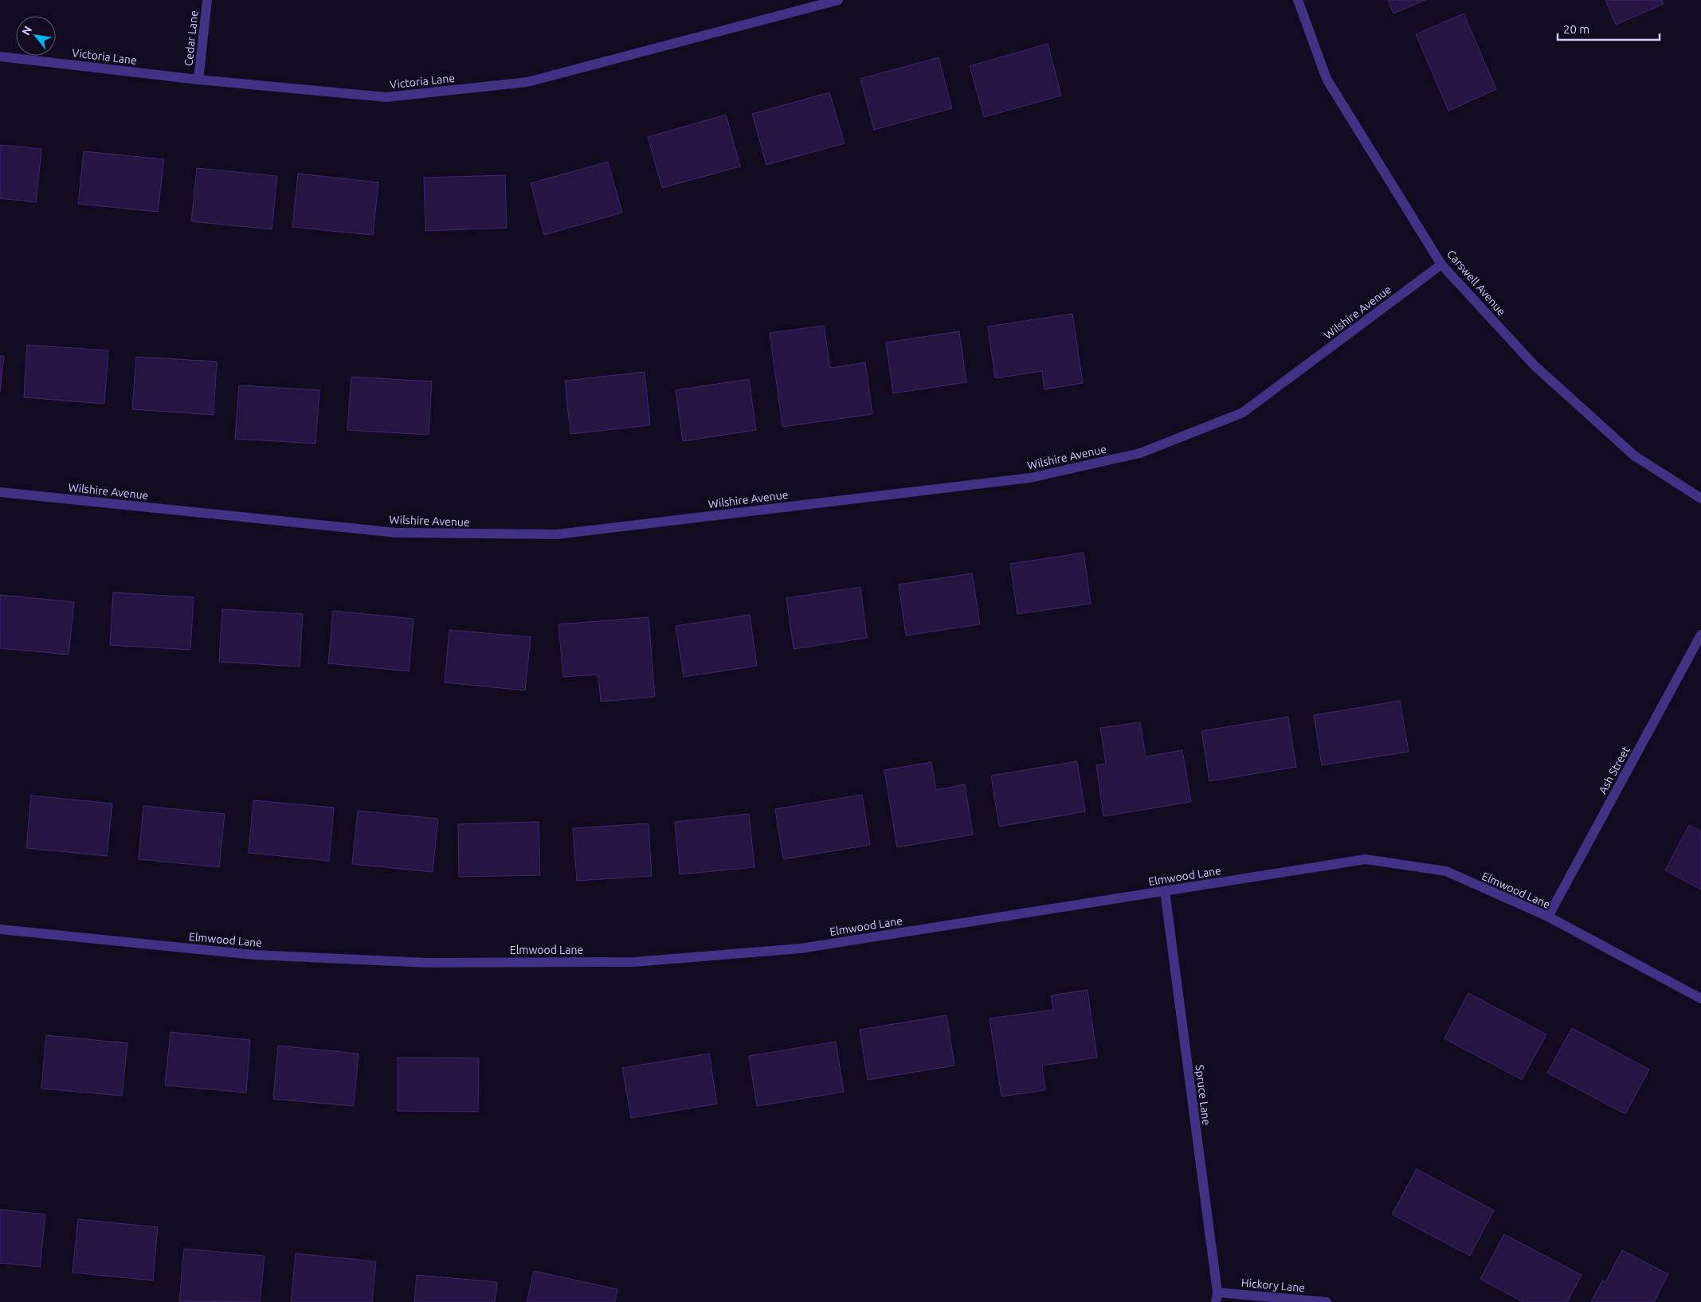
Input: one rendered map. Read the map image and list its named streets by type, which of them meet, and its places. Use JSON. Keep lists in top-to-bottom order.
{
  "streets": {
    "street": [
      "Cedar Lane",
      "Victoria Lane",
      "Carswell Avenue",
      "Wilshire Avenue",
      "Ash Street",
      "Elmwood Lane",
      "Spruce Lane",
      "Hickory Lane"
    ]
  },
  "crossings": [
    ["Cedar Lane", "Victoria Lane"],
    ["Carswell Avenue", "Wilshire Avenue"],
    ["Ash Street", "Elmwood Lane"],
    ["Elmwood Lane", "Spruce Lane"],
    ["Spruce Lane", "Hickory Lane"]
  ],
  "scale_bar": "20 m",
  "north": "top left"
}
